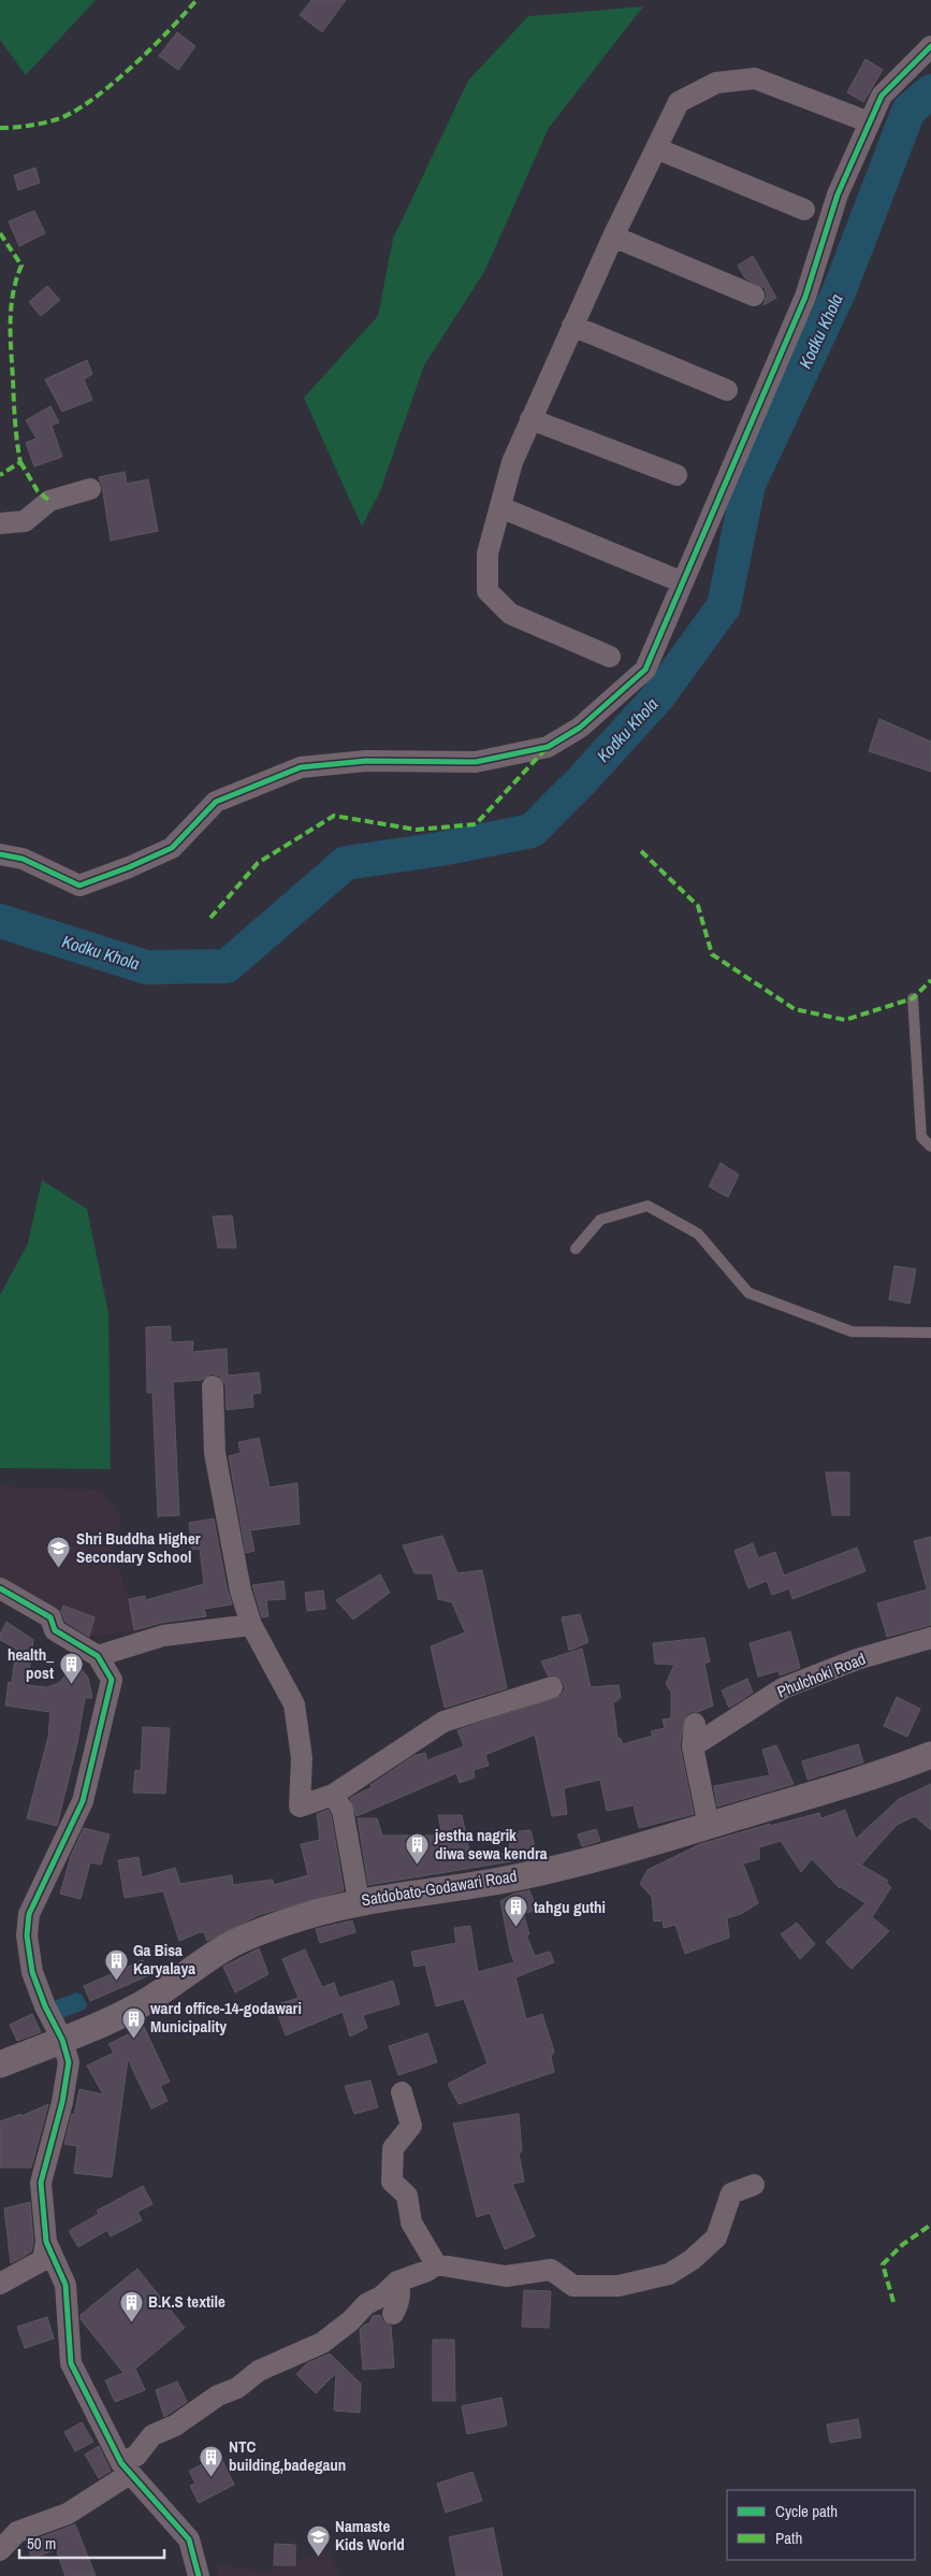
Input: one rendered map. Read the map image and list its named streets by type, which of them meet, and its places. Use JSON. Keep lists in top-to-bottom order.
{
  "streets": {
    "street": ["Phulchoki Road", "Satdobato-Godawari Road"]
  },
  "water": ["Kodku Khola"],
  "places": {
    "school or university": ["Shri Buddha Higher Secondary School", "Namaste Kids World"],
    "building": [
      "health_ post",
      "jestha nagrik diwa sewa kendra",
      "tahgu guthi",
      "Ga Bisa Karyalaya",
      "ward office-14-godawari Municipality",
      "B.K.S textile",
      "NTC building,badegaun"
    ]
  },
  "legend": ["Cycle path", "Path"],
  "scale_bar": "50 m"
}
